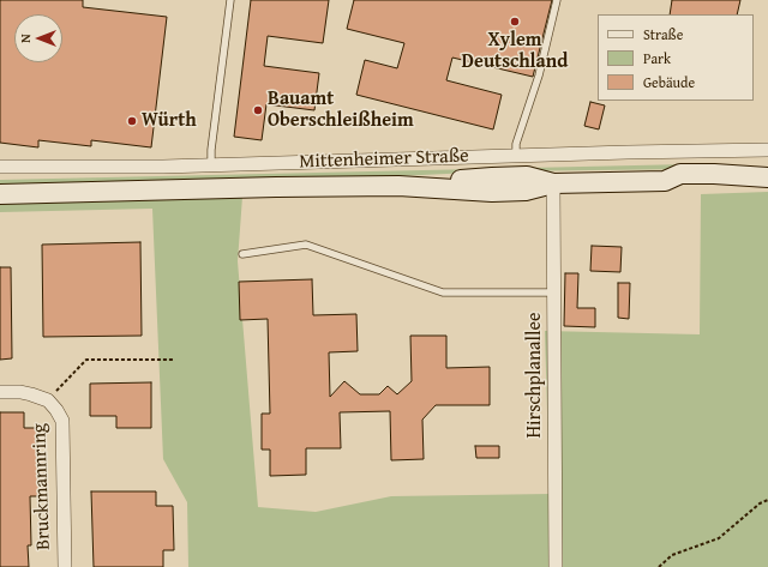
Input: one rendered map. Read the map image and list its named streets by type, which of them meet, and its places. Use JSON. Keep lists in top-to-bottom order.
{
  "streets": {
    "main road": ["Mittenheimer Straße"],
    "street": ["Hirschplanallee", "Bruckmannring"]
  },
  "crossings": [
    ["Mittenheimer Straße", "Hirschplanallee"]
  ],
  "places": ["Xylem Deutschland", "Bauamt Oberschleißheim", "Würth"],
  "legend": ["Straße", "Park", "Gebäude"],
  "north": "left"
}
